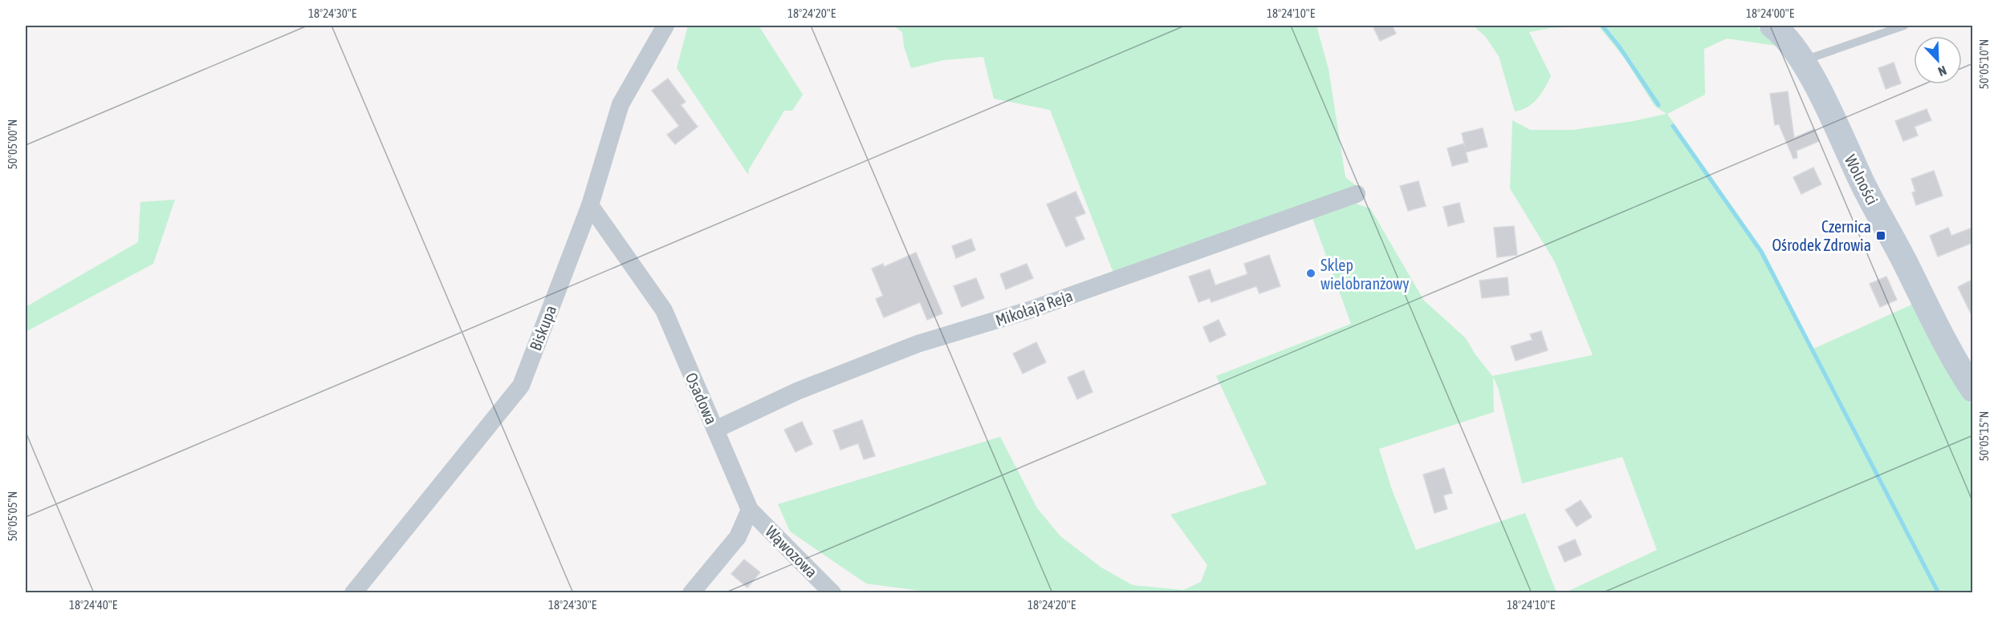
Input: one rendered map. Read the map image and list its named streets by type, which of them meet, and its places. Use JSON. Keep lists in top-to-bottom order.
{
  "streets": {
    "street": [
      "Wolności",
      "Mikołaja Reja",
      "Biskupa",
      "Osadowa",
      "Wąwozowa"
    ]
  },
  "crossings": [
    ["Mikołaja Reja", "Osadowa"],
    ["Biskupa", "Osadowa"],
    ["Osadowa", "Wąwozowa"]
  ],
  "places": {
    "transit": ["Czernica Ośrodek Zdrowia"],
    "other": ["Sklep wielobranżowy"]
  },
  "north": "bottom right",
  "coordinates": [
    "18°24'30\"E",
    "18°24'20\"E",
    "18°24'10\"E",
    "18°24'00\"E",
    "50°05'10\"N",
    "50°05'00\"N",
    "50°05'15\"N",
    "50°05'05\"N",
    "18°24'40\"E"
  ]
}
